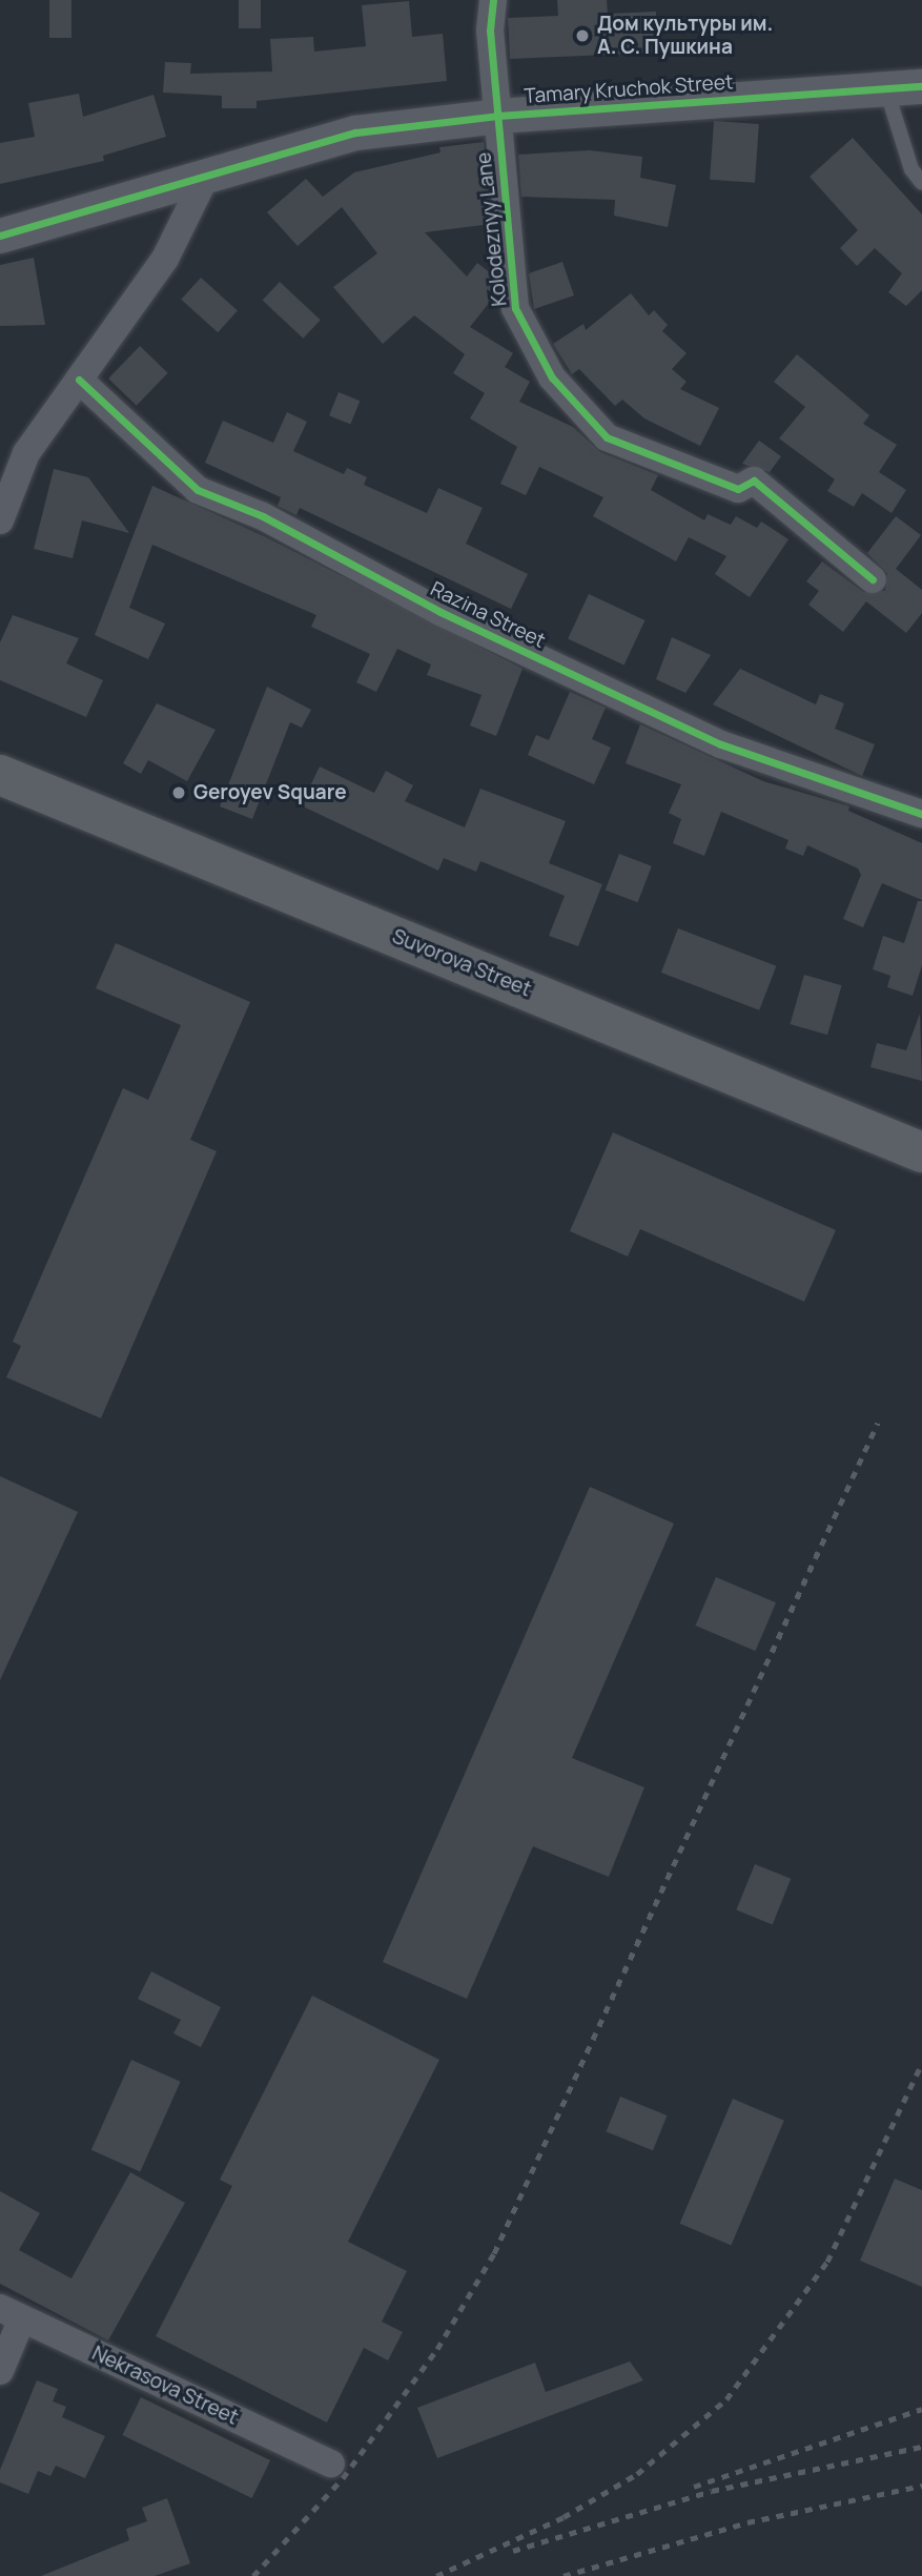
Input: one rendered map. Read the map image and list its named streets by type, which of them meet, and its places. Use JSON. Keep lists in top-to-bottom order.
{
  "streets": {
    "main road": ["Suvorova Street"],
    "street": [
      "Tamary Kruchok Street",
      "Kolodeznyy Lane",
      "Razina Street",
      "Nekrasova Street"
    ]
  },
  "crossings": [
    ["Tamary Kruchok Street", "Kolodeznyy Lane"]
  ],
  "places": ["Дом культуры им. А. С. Пушкина", "Geroyev Square"]
}
